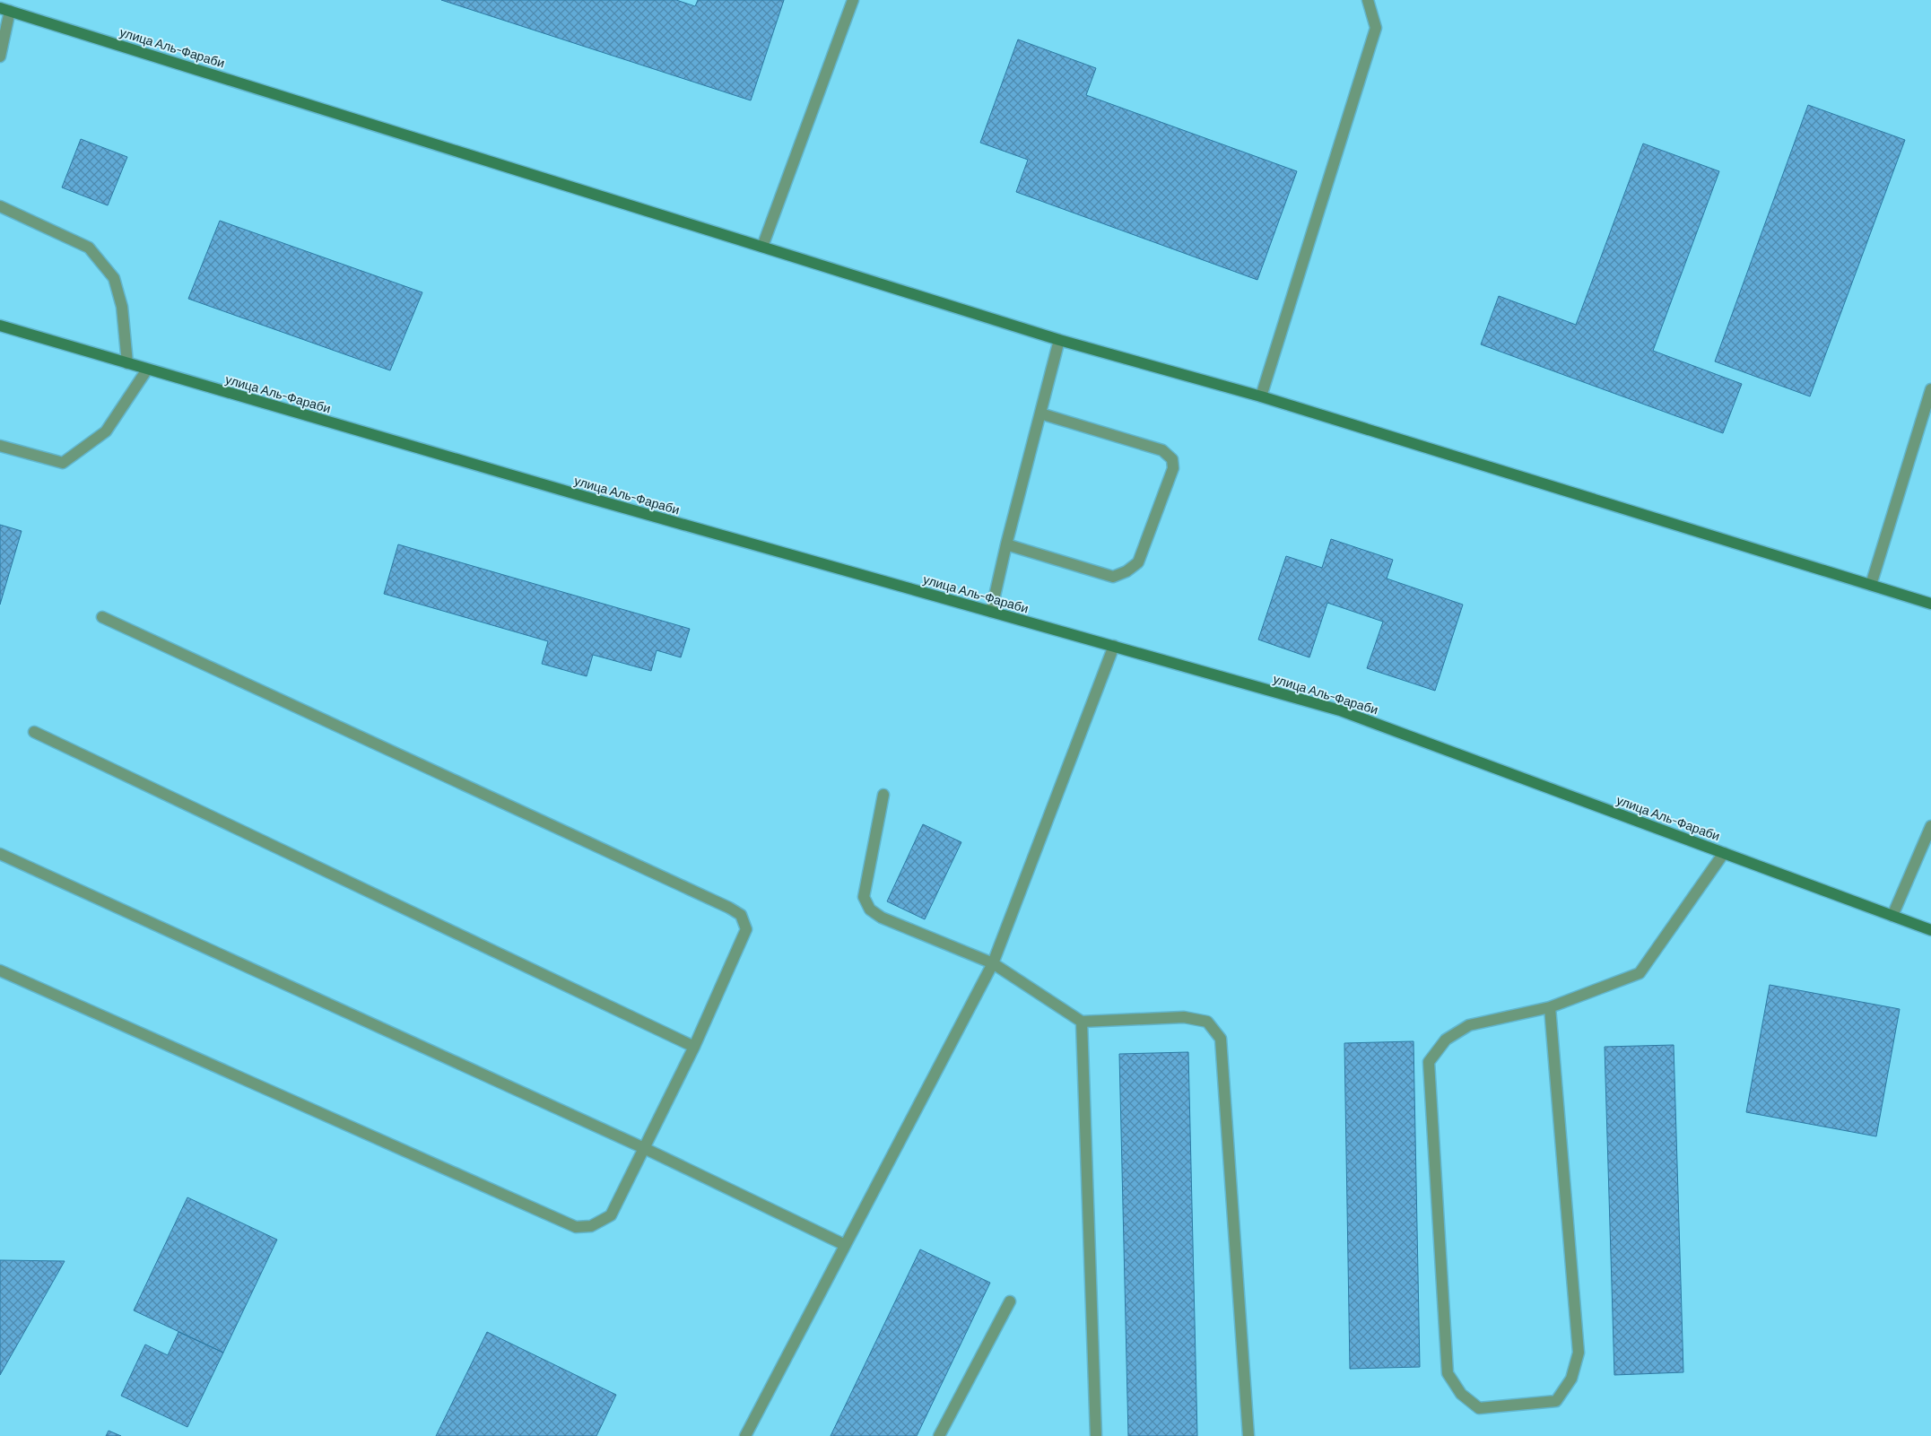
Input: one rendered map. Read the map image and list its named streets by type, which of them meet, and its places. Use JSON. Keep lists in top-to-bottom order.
{
  "streets": {
    "main road": ["улица Аль-Фараби"]
  }
}
